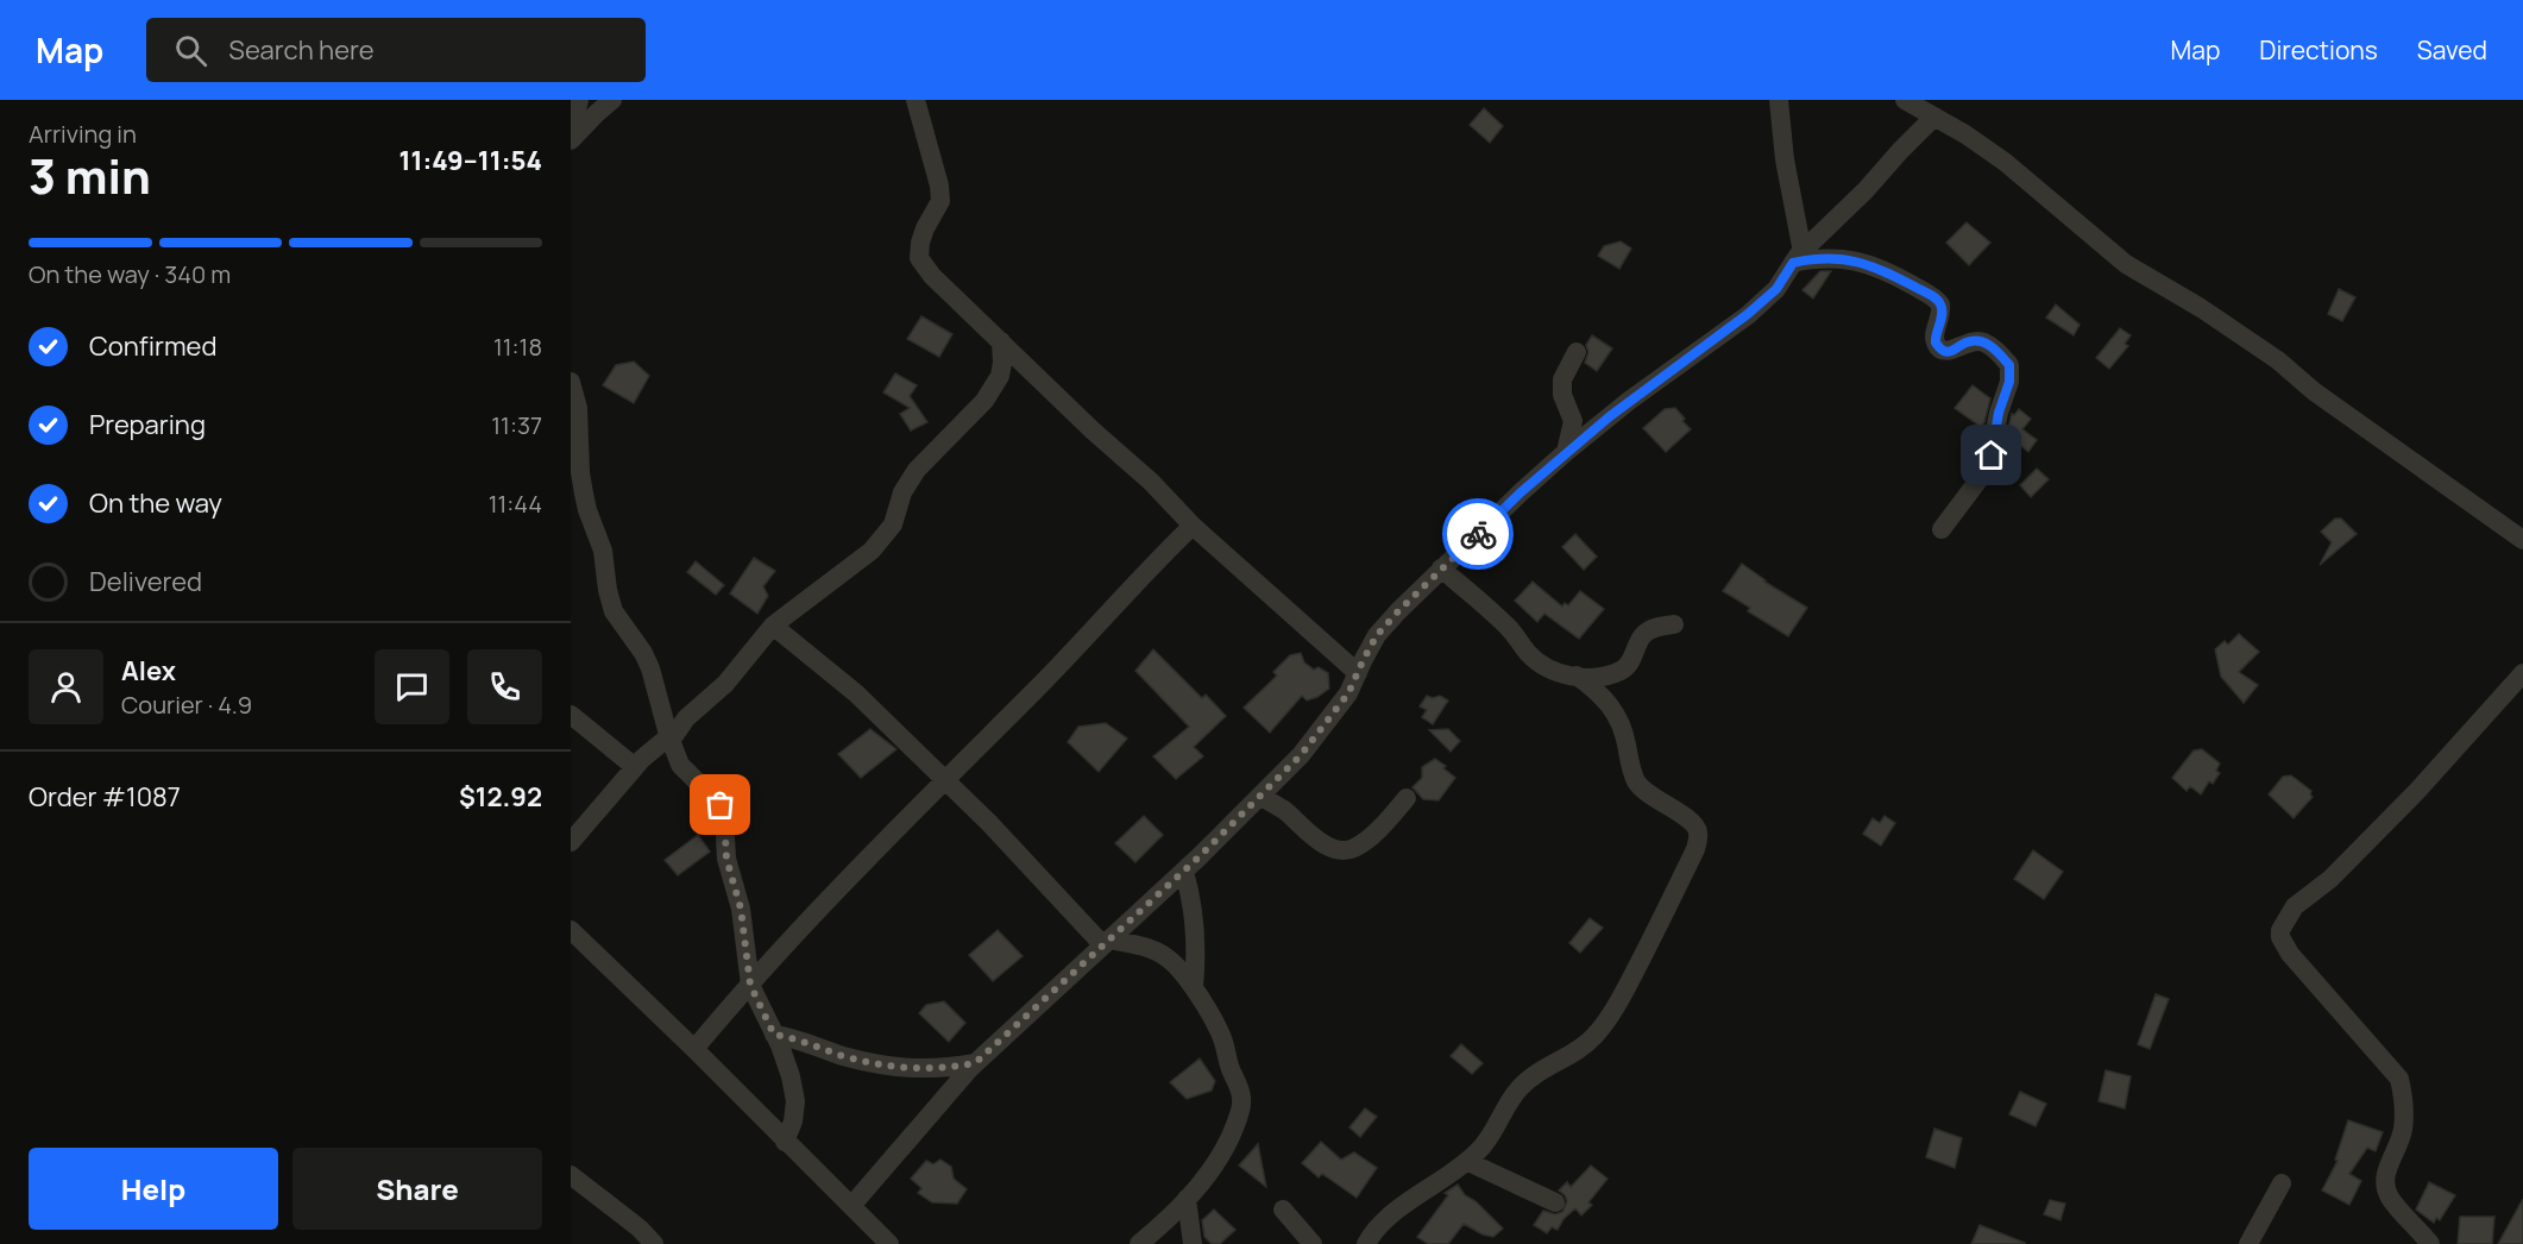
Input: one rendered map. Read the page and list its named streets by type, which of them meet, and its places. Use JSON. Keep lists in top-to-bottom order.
{
  "page": {
    "header": "Map",
    "search": "Search here",
    "nav": ["Map", "Directions", "Saved"],
    "heading": ["3 min", "Arriving in", "11:49–11:54"],
    "panel": [
      "Alex",
      "Courier · 4.9",
      "Order #1087",
      "$12.92"
    ],
    "bar": "On the way · 340 m",
    "list": [
      ["Confirmed", "11:18"],
      ["Preparing", "11:37"],
      ["On the way", "11:44"],
      "Delivered"
    ],
    "buttons": ["Help", "Share"]
  }
}
